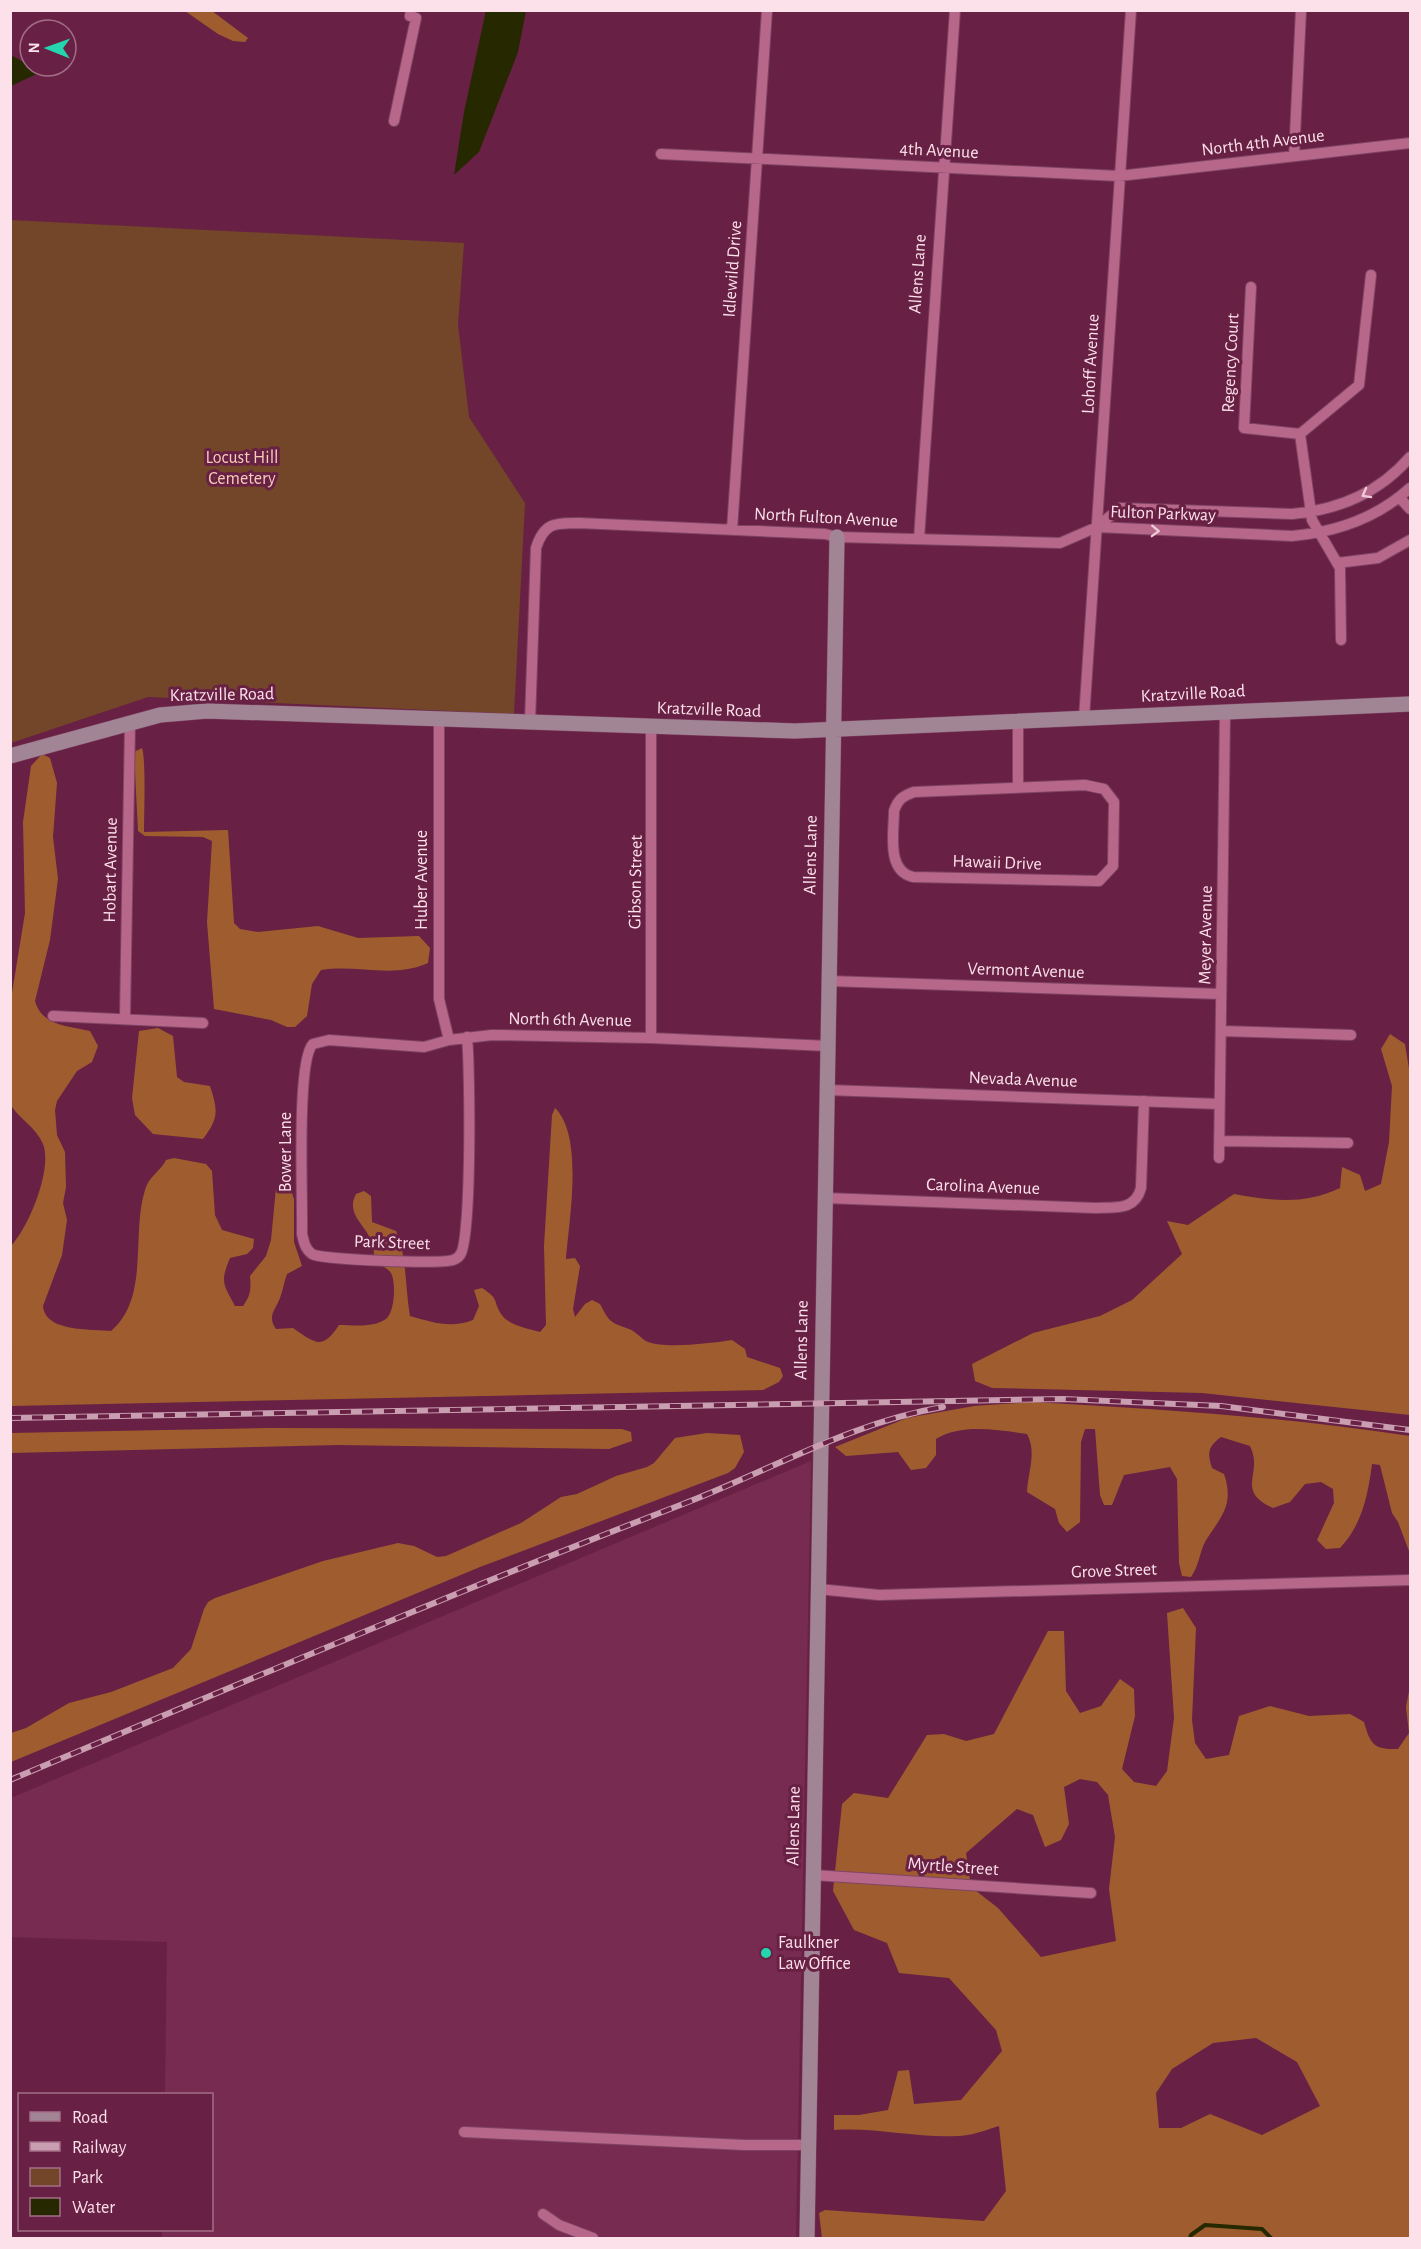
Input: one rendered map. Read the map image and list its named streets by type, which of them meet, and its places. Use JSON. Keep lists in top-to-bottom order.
{
  "streets": {
    "street": [
      "North 4th Avenue",
      "4th Avenue",
      "Idlewild Drive",
      "Allens Lane",
      "Regency Court",
      "Lohoff Avenue",
      "Fulton Parkway",
      "North Fulton Avenue",
      "Kratzville Road",
      "Hawaii Drive",
      "Hobart Avenue",
      "Huber Avenue",
      "Gibson Street",
      "Meyer Avenue",
      "Vermont Avenue",
      "North 6th Avenue",
      "Nevada Avenue",
      "Bower Lane",
      "Carolina Avenue",
      "Park Street",
      "Grove Street",
      "Myrtle Street"
    ]
  },
  "crossings": [
    ["North 4th Avenue", "4th Avenue"],
    ["North 4th Avenue", "Lohoff Avenue"],
    ["4th Avenue", "Idlewild Drive"],
    ["4th Avenue", "Allens Lane"],
    ["4th Avenue", "Lohoff Avenue"],
    ["Idlewild Drive", "North Fulton Avenue"],
    ["Allens Lane", "North Fulton Avenue"],
    ["Allens Lane", "Kratzville Road"],
    ["Allens Lane", "Vermont Avenue"],
    ["Allens Lane", "North 6th Avenue"],
    ["Allens Lane", "Nevada Avenue"],
    ["Allens Lane", "Carolina Avenue"],
    ["Allens Lane", "Grove Street"],
    ["Allens Lane", "Myrtle Street"],
    ["Lohoff Avenue", "Fulton Parkway"],
    ["Lohoff Avenue", "North Fulton Avenue"],
    ["Lohoff Avenue", "Kratzville Road"],
    ["Fulton Parkway", "North Fulton Avenue"],
    ["North Fulton Avenue", "Kratzville Road"],
    ["Kratzville Road", "Hobart Avenue"],
    ["Kratzville Road", "Huber Avenue"],
    ["Kratzville Road", "Gibson Street"],
    ["Kratzville Road", "Meyer Avenue"],
    ["Huber Avenue", "North 6th Avenue"],
    ["Gibson Street", "North 6th Avenue"],
    ["Meyer Avenue", "Vermont Avenue"],
    ["Meyer Avenue", "Nevada Avenue"],
    ["North 6th Avenue", "Bower Lane"],
    ["North 6th Avenue", "Park Street"],
    ["Nevada Avenue", "Carolina Avenue"],
    ["Bower Lane", "Park Street"]
  ],
  "parks": ["Locust Hill Cemetery"],
  "places": ["Faulkner Law Office"],
  "legend": [
    "Road",
    "Railway",
    "Park",
    "Water"
  ],
  "north": "left"
}
